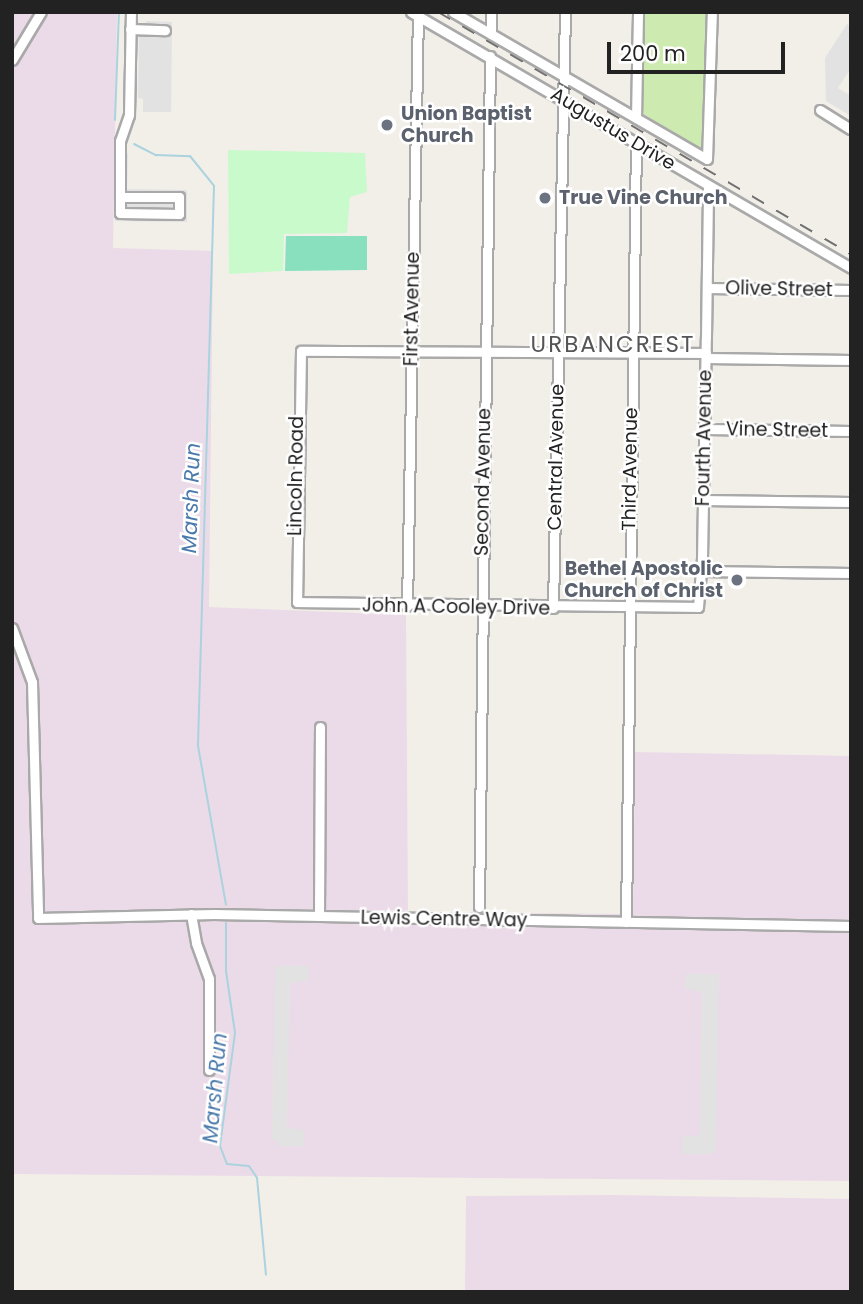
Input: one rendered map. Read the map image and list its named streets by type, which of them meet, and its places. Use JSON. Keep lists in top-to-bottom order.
{
  "streets": {
    "street": [
      "Augustus Drive",
      "Olive Street",
      "First Avenue",
      "Vine Street",
      "Fourth Avenue",
      "Central Avenue",
      "Third Avenue",
      "Lincoln Road",
      "Second Avenue",
      "John A Cooley Drive",
      "Lewis Centre Way"
    ]
  },
  "crossings": [
    ["Augustus Drive", "First Avenue"],
    ["Augustus Drive", "Fourth Avenue"],
    ["Augustus Drive", "Central Avenue"],
    ["Augustus Drive", "Third Avenue"],
    ["Augustus Drive", "Second Avenue"],
    ["Olive Street", "Fourth Avenue"],
    ["First Avenue", "Lincoln Road"],
    ["First Avenue", "John A Cooley Drive"],
    ["Vine Street", "Fourth Avenue"],
    ["Fourth Avenue", "John A Cooley Drive"],
    ["Central Avenue", "John A Cooley Drive"],
    ["Third Avenue", "John A Cooley Drive"],
    ["Third Avenue", "Lewis Centre Way"],
    ["Lincoln Road", "John A Cooley Drive"],
    ["Second Avenue", "John A Cooley Drive"]
  ],
  "districts": ["URBANCREST"],
  "water": ["Marsh Run"],
  "places": ["Union Baptist Church", "True Vine Church", "Bethel Apostolic Church of Christ"],
  "scale_bar": "200 m"
}
